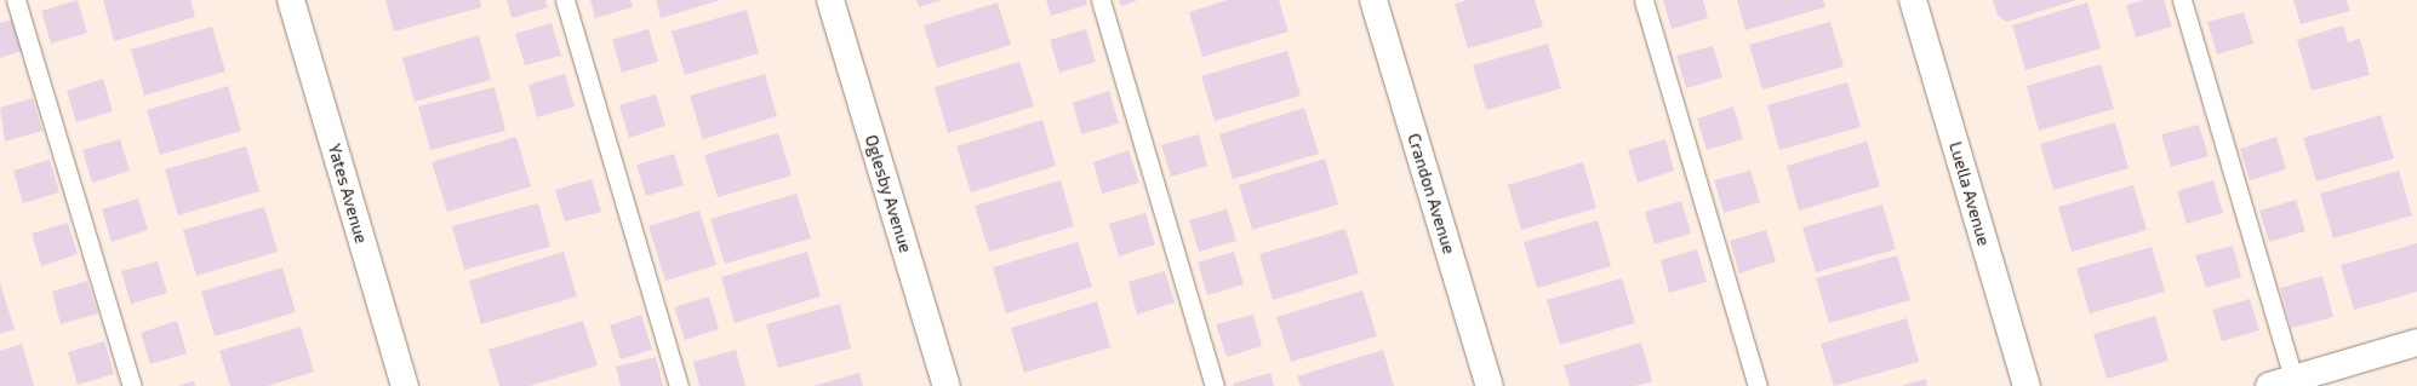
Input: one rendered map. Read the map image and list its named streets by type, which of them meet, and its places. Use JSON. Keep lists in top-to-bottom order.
{
  "streets": {
    "street": [
      "Yates Avenue",
      "Oglesby Avenue",
      "Crandon Avenue",
      "Luella Avenue"
    ]
  }
}
